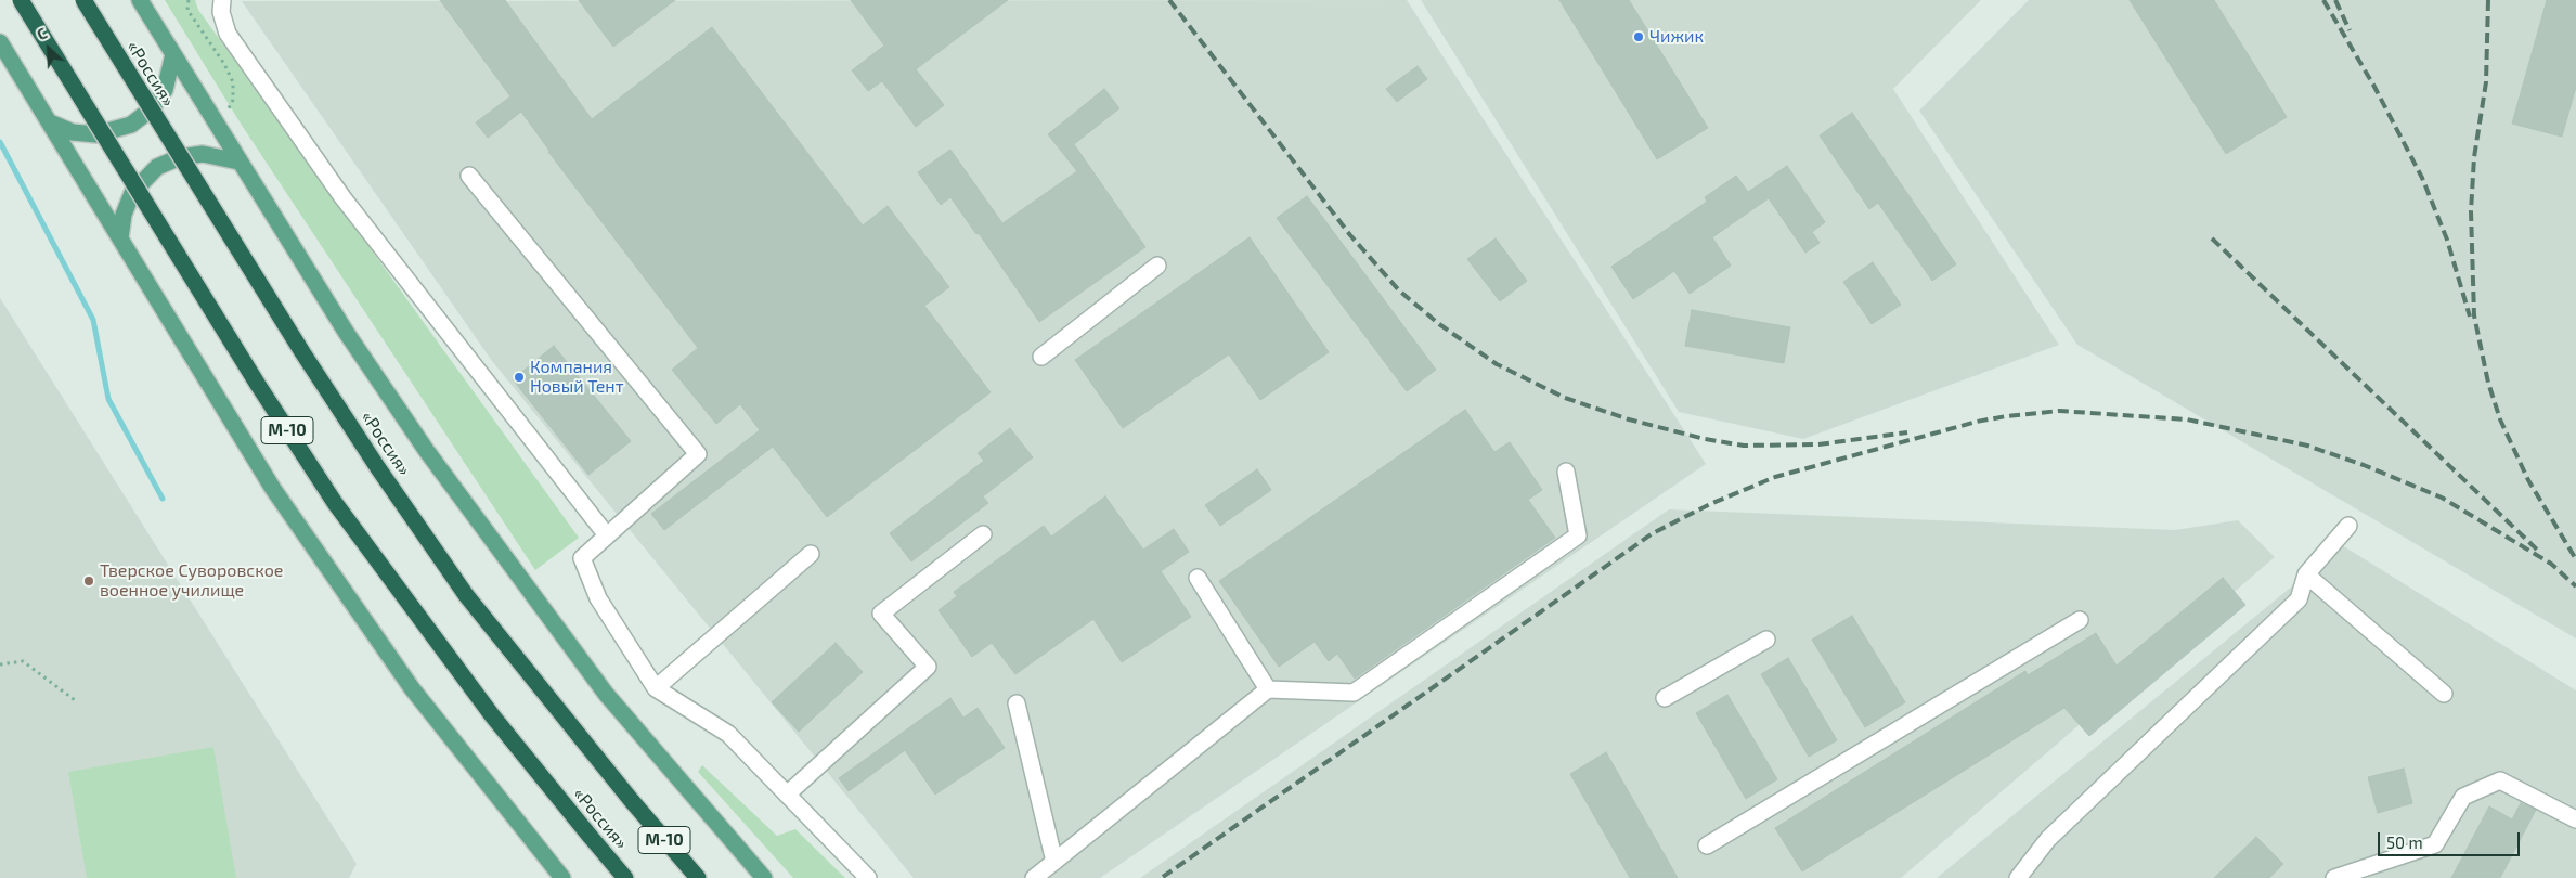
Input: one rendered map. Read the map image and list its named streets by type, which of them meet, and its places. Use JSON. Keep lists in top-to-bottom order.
{
  "streets": {
    "highway": ["«Россия»", "М-10"]
  },
  "places": ["Чижик", "Компания Новый Тент", "Тверское Суворовское военное училище"],
  "scale_bar": "50 m",
  "north": "top left"
}
